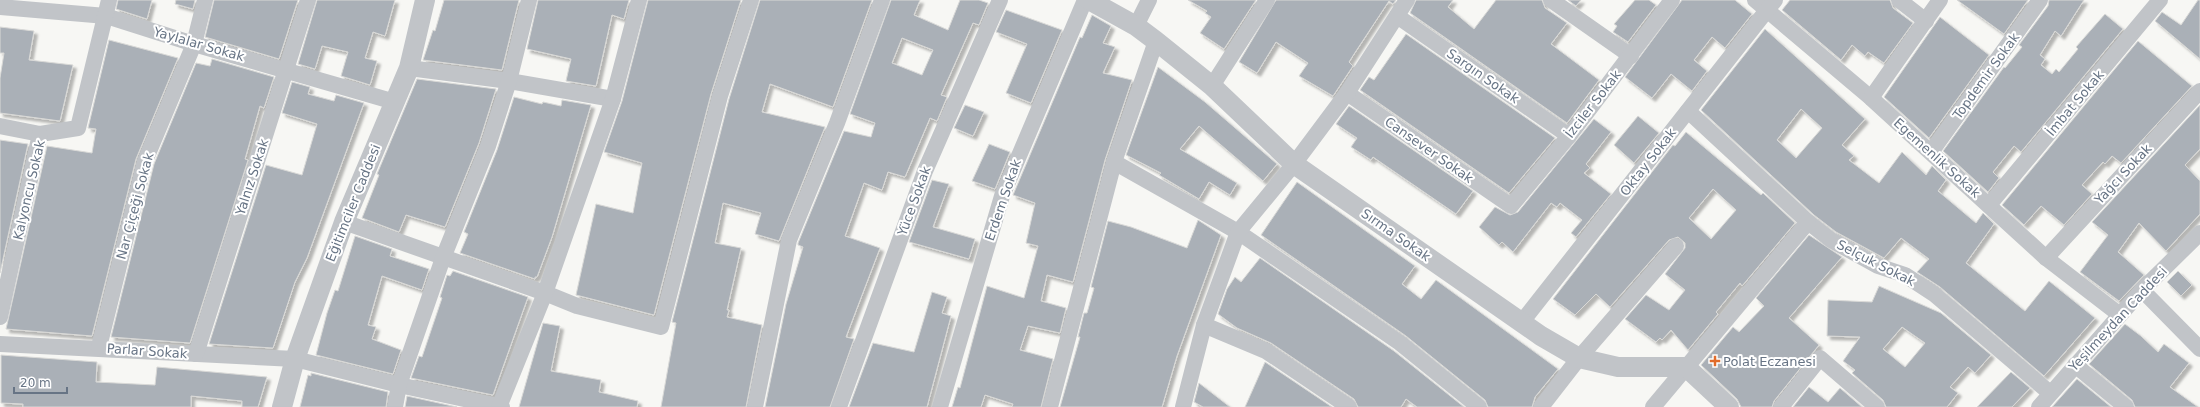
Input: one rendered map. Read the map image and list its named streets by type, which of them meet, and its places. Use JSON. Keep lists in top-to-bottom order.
{
  "streets": {
    "street": [
      "Yaylalar Sokak",
      "Sargın Sokak",
      "Topdemir Sokak",
      "İmbat Sokak",
      "İzciler Sokak",
      "Cansever Sokak",
      "Egemenlik Sokak",
      "Oktay Sokak",
      "Yağcı Sokak",
      "Yalnız Sokak",
      "Kalyoncu Sokak",
      "Erdem Sokak",
      "Yüce Sokak",
      "Eğitimciler Caddesi",
      "Nar Çiçeği Sokak",
      "Sırma Sokak",
      "Selçuk Sokak",
      "Yeşilmeydan Caddesi",
      "Parlar Sokak"
    ]
  },
  "crossings": [
    ["Yaylalar Sokak", "Yalnız Sokak"],
    ["Yaylalar Sokak", "Kalyoncu Sokak"],
    ["Yaylalar Sokak", "Eğitimciler Caddesi"],
    ["Yaylalar Sokak", "Nar Çiçeği Sokak"],
    ["Sargın Sokak", "İzciler Sokak"],
    ["Topdemir Sokak", "Egemenlik Sokak"],
    ["İmbat Sokak", "Egemenlik Sokak"],
    ["İzciler Sokak", "Cansever Sokak"],
    ["Egemenlik Sokak", "Oktay Sokak"],
    ["Egemenlik Sokak", "Yağcı Sokak"],
    ["Egemenlik Sokak", "Yeşilmeydan Caddesi"],
    ["Oktay Sokak", "Sırma Sokak"],
    ["Oktay Sokak", "Selçuk Sokak"],
    ["Yalnız Sokak", "Parlar Sokak"],
    ["Eğitimciler Caddesi", "Parlar Sokak"],
    ["Nar Çiçeği Sokak", "Parlar Sokak"],
    ["Selçuk Sokak", "Yeşilmeydan Caddesi"]
  ],
  "places": {
    "health": ["Polat Eczanesi"]
  },
  "scale_bar": "20 m"
}
